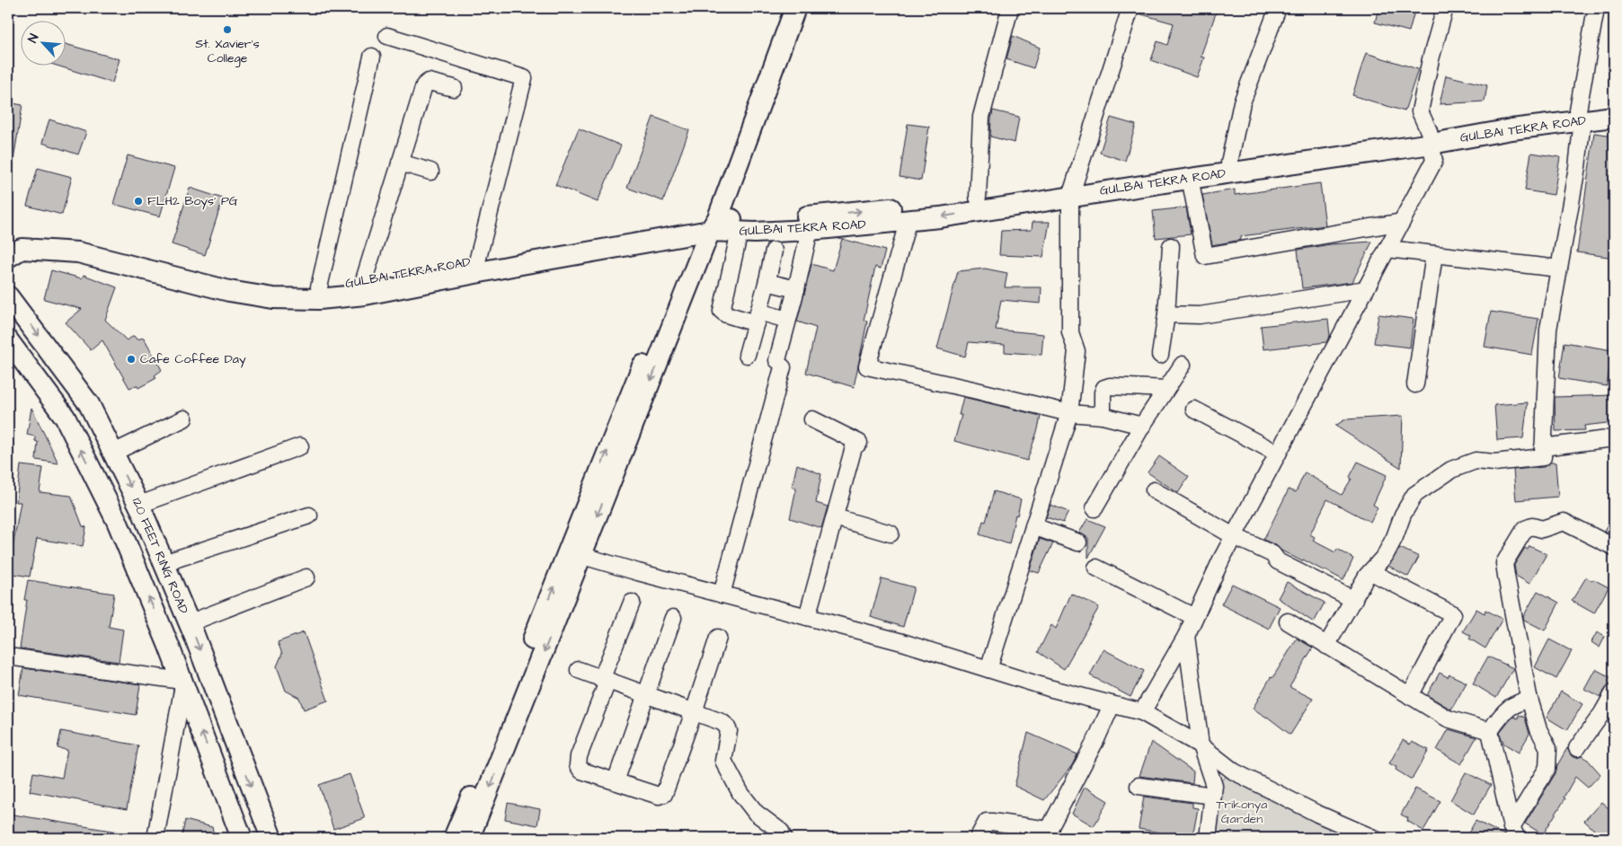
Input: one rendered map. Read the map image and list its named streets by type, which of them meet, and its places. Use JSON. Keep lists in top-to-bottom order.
{
  "streets": {
    "main road": ["GULBAI TEKRA ROAD", "120 FEET RING ROAD"]
  },
  "parks": ["Trikonya Garden"],
  "places": ["St. Xavier's College", "FLH2 Boys' PG", "Cafe Coffee Day"],
  "north": "top left"
}
